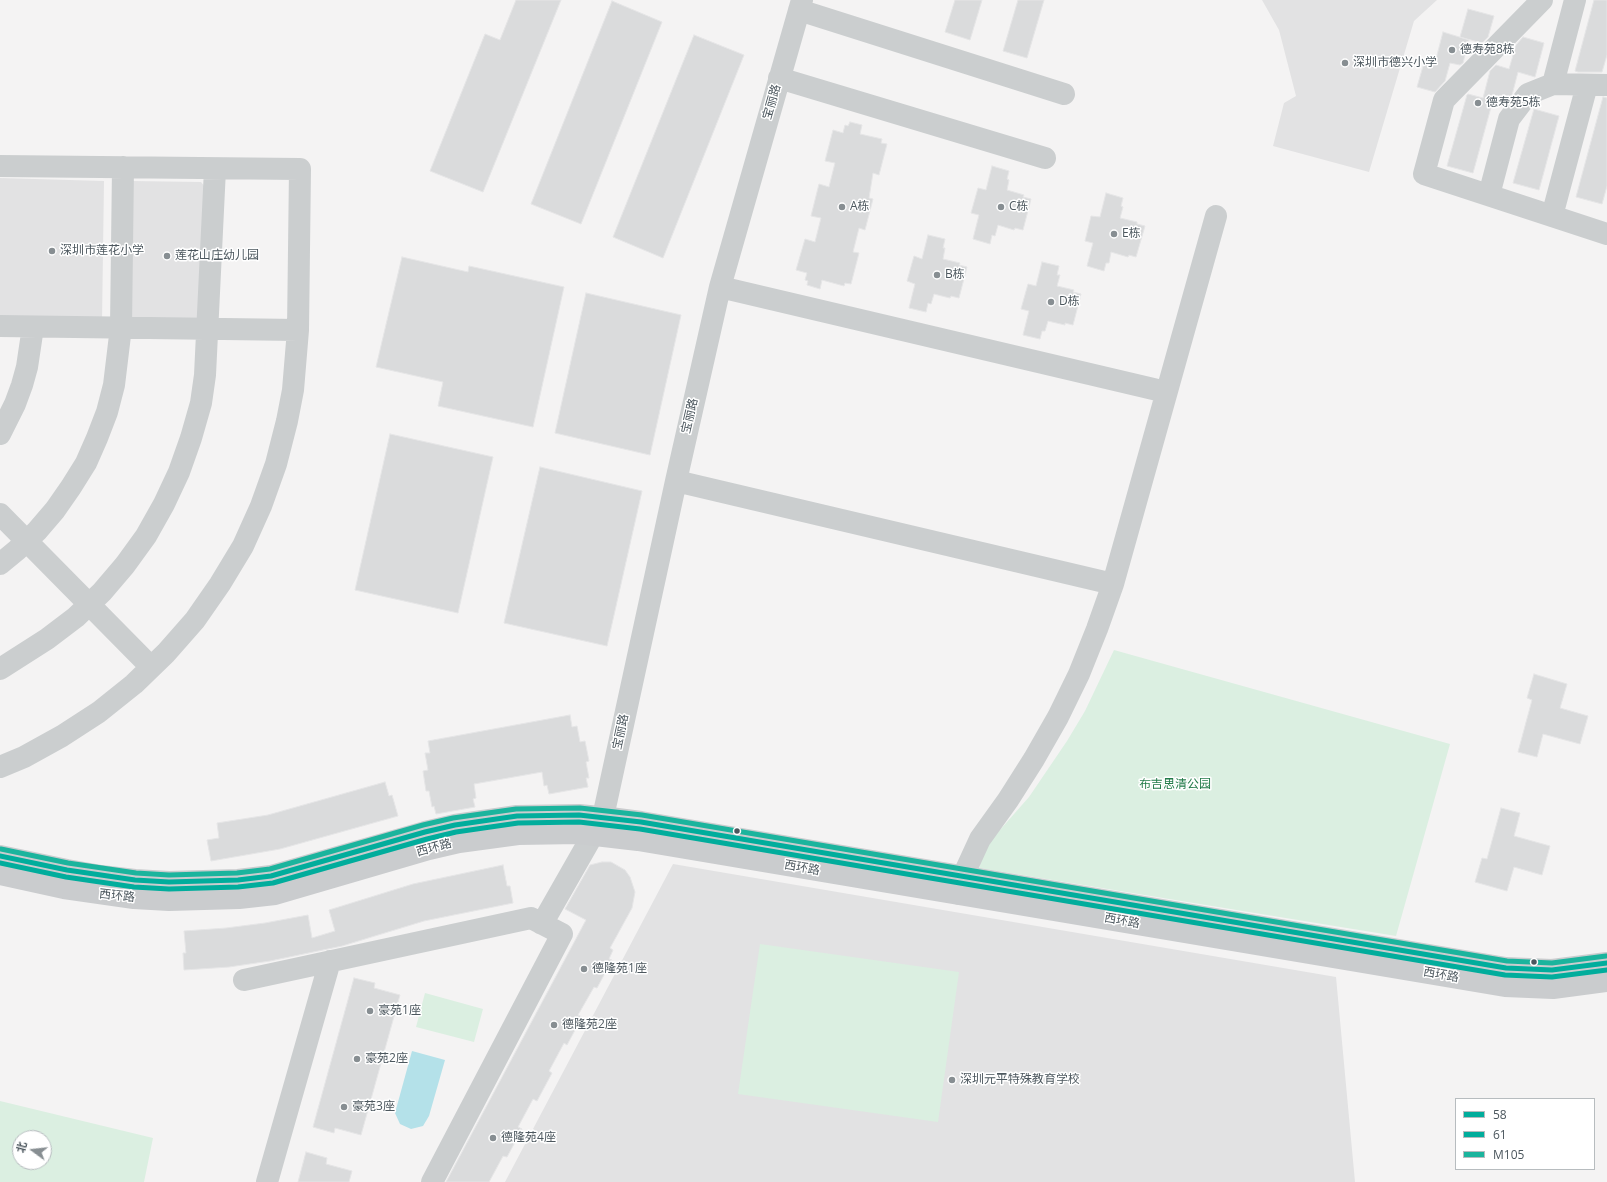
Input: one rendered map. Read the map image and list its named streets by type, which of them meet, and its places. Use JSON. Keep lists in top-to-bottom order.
{
  "streets": {
    "main road": ["西环路"],
    "street": ["宝丽路"]
  },
  "crossings": [
    ["宝丽路", "西环路"]
  ],
  "parks": ["布吉思清公园"],
  "places": [
    "德寿苑8栋",
    "深圳市德兴小学",
    "德寿苑5栋",
    "A栋",
    "C栋",
    "E栋",
    "深圳市莲花小学",
    "莲花山庄幼儿园",
    "B栋",
    "D栋",
    "德隆苑1座",
    "豪苑1座",
    "德隆苑2座",
    "豪苑2座",
    "深圳元平特殊教育学校",
    "豪苑3座",
    "德隆苑4座"
  ],
  "lines": ["transit line M105", "transit line 58", "transit line 61"],
  "legend": ["58", "61", "M105"],
  "north": "left"
}
